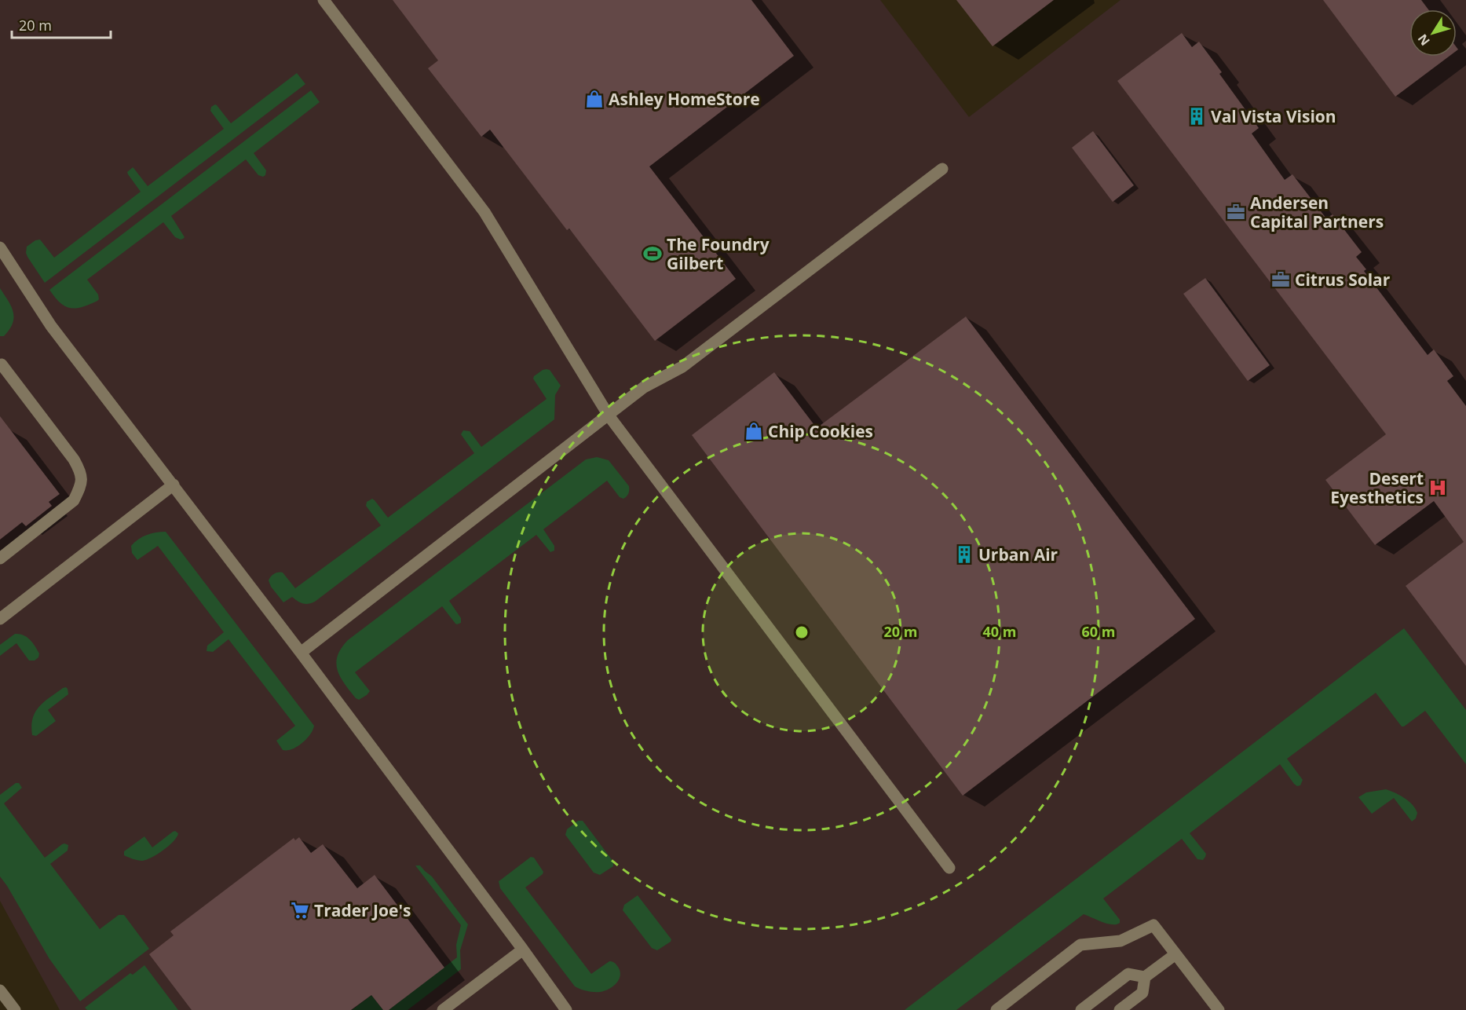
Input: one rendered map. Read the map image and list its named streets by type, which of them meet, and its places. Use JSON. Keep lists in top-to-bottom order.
{
  "places": {
    "shop": ["Ashley HomeStore", "Chip Cookies"],
    "building": ["Val Vista Vision", "Urban Air"],
    "office": ["Andersen Capital Partners", "Citrus Solar"],
    "sports": ["The Foundry Gilbert"],
    "hospital": ["Desert Eyesthetics"],
    "supermarket": ["Trader Joe's"]
  },
  "scale_bar": "20 m",
  "north": "bottom left",
  "rings": ["20 m", "40 m", "60 m"]
}
